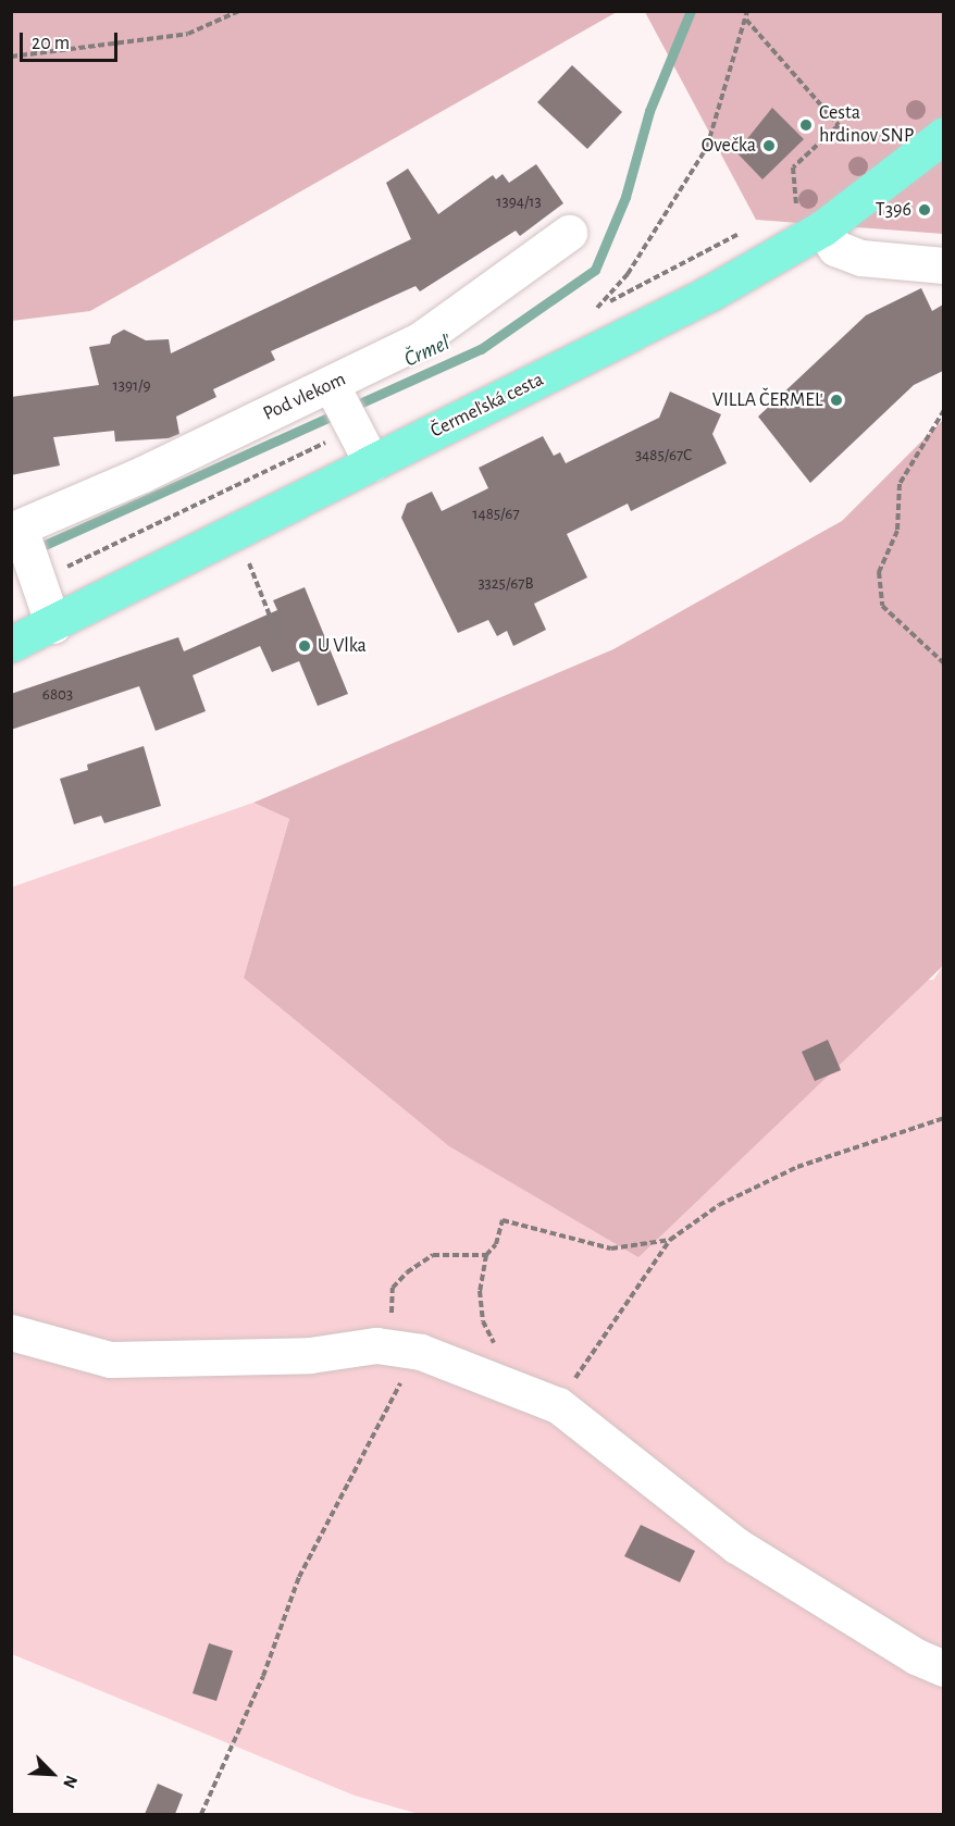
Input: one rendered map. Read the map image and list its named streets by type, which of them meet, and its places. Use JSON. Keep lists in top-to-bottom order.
{
  "streets": {
    "main road": ["Čermeľská cesta"],
    "street": ["Pod vlekom"]
  },
  "water": ["Črmeľ"],
  "places": [
    "Cesta hrdinov SNP",
    "Ovečka",
    "T396",
    "VILLA ČERMEĽ",
    "U Vlka"
  ],
  "house_numbers": [
    "1394/13",
    "1391/9",
    "3485/67C",
    "1485/67",
    "3325/67B",
    "6803"
  ],
  "scale_bar": "20 m",
  "north": "bottom right"
}
